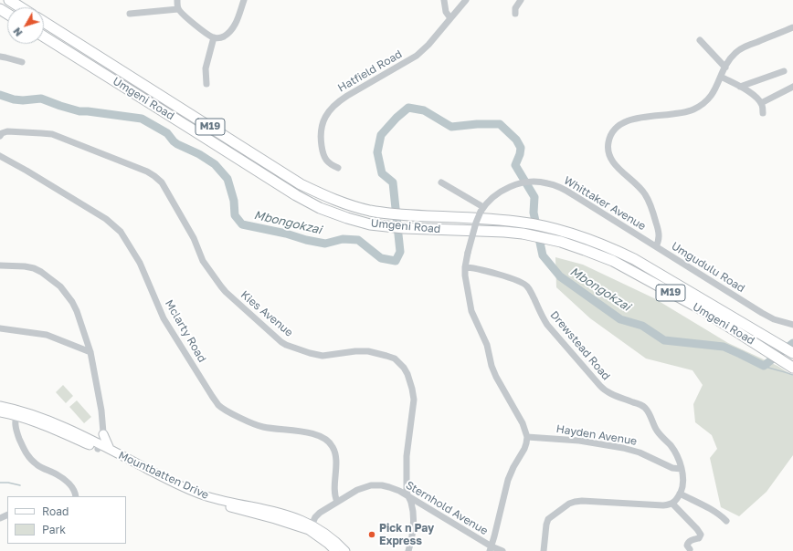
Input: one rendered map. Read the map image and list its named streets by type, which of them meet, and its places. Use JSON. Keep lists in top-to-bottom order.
{
  "streets": {
    "highway": ["Umgeni Road", "M19"],
    "main road": ["Mountbatten Drive"],
    "street": [
      "Hatfield Road",
      "Whittaker Avenue",
      "Umgudulu Road",
      "Kies Avenue",
      "Mclarty Road",
      "Drewstead Road",
      "Hayden Avenue",
      "Sternhold Avenue"
    ]
  },
  "crossings": [
    ["Whittaker Avenue", "Umgudulu Road"],
    ["Whittaker Avenue", "Drewstead Road"],
    ["Whittaker Avenue", "Hayden Avenue"],
    ["Kies Avenue", "Sternhold Avenue"],
    ["Mclarty Road", "Sternhold Avenue"],
    ["Drewstead Road", "Hayden Avenue"],
    ["Mountbatten Drive", "Sternhold Avenue"]
  ],
  "water": ["Mbongokzai"],
  "places": ["Pick n Pay Express"],
  "legend": ["Road", "Park"],
  "north": "bottom left"
}
